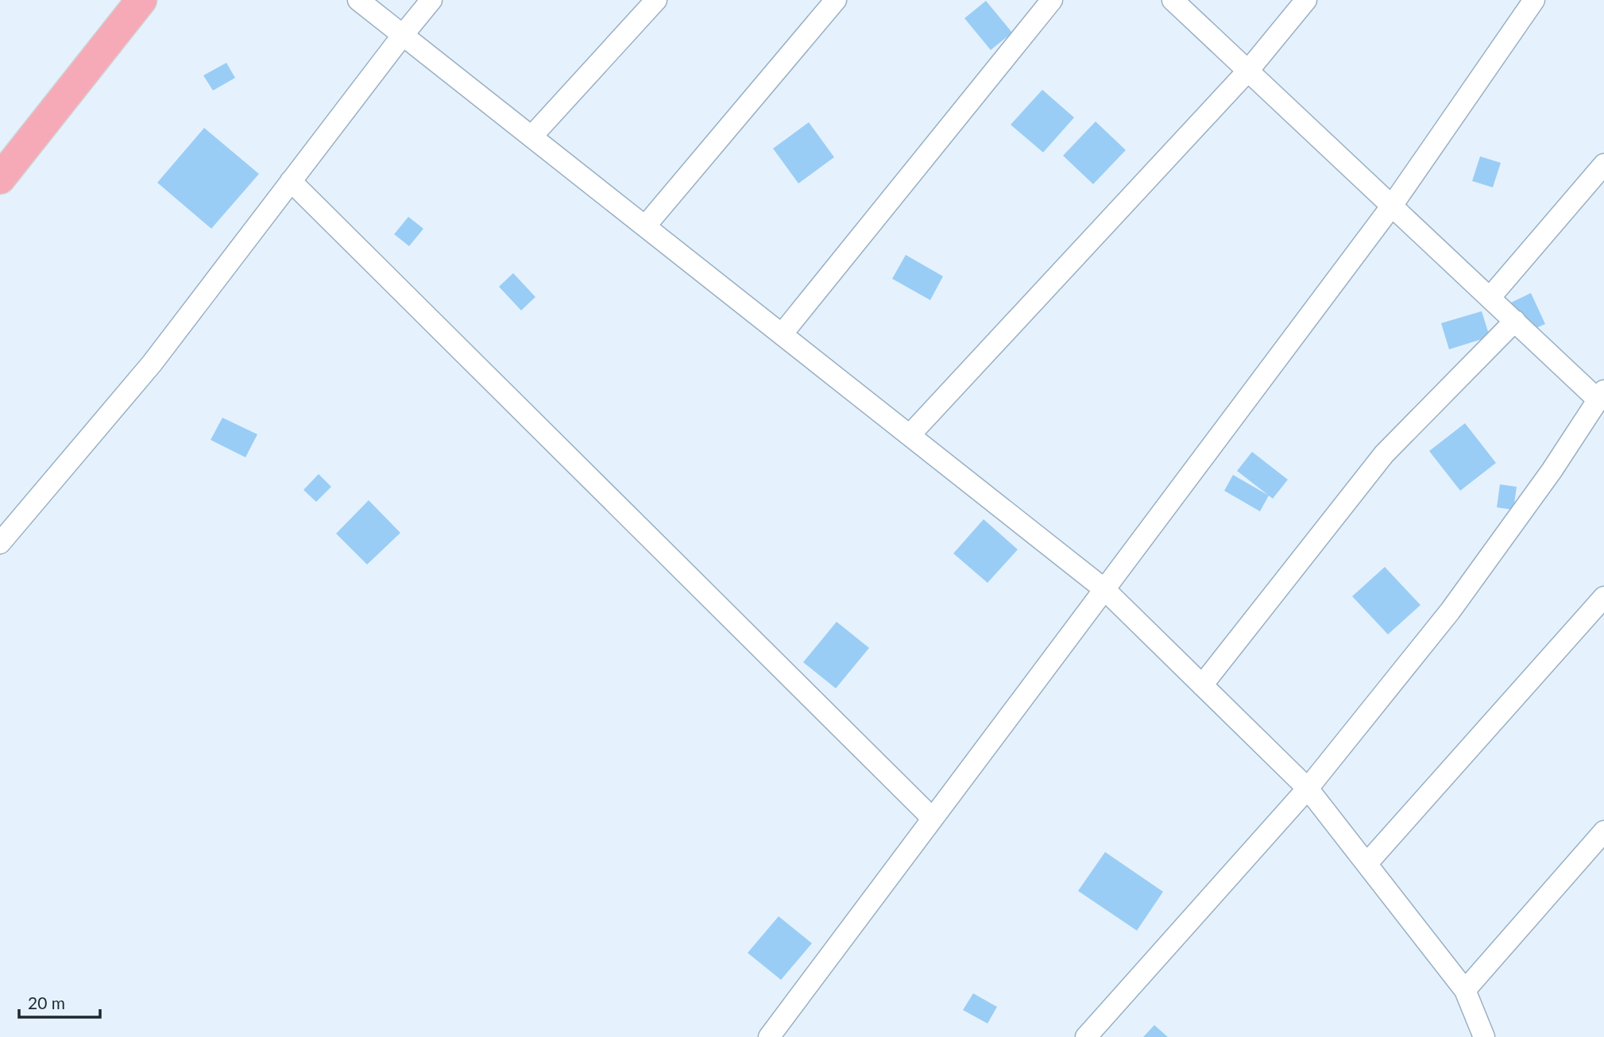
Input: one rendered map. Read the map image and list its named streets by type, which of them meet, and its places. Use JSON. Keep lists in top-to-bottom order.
{
  "scale_bar": "20 m"
}
